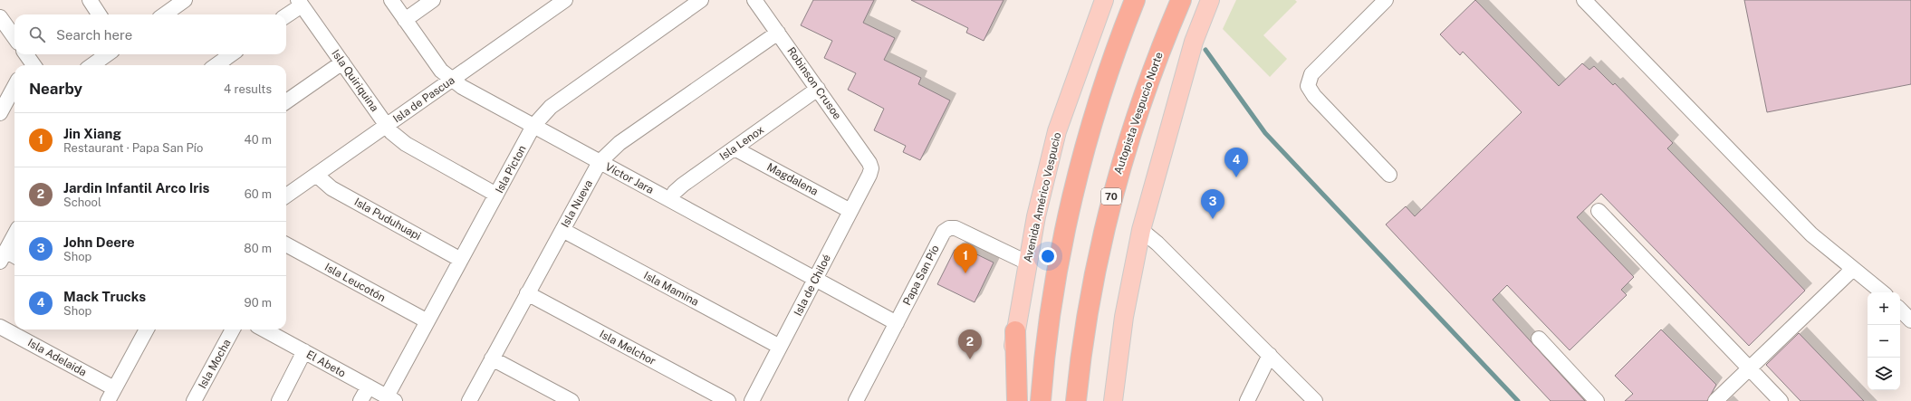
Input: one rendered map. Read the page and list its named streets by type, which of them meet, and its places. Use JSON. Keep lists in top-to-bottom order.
{
  "streets": {
    "highway": ["Autopista Vespucio Norte", "70"],
    "main road": ["Avenida Américo Vespucio"],
    "street": [
      "Isla Quiriquina",
      "Robinson Crusoe",
      "Isla de Pascua",
      "Isla Lenox",
      "Isla Picton",
      "Víctor Jara",
      "Magdalena",
      "Isla Nueva",
      "Isla Puduhuapi",
      "Papa San Pío",
      "Isla Leucotón",
      "Isla de Chiloé",
      "Isla Mamina",
      "Isla Melchor",
      "Isla Adelaida",
      "Isla Mocha",
      "El Abeto"
    ]
  },
  "crossings": [
    ["Isla Quiriquina", "Isla de Pascua"],
    ["Isla Quiriquina", "Isla Picton"],
    ["Robinson Crusoe", "Isla Lenox"],
    ["Robinson Crusoe", "Isla Nueva"],
    ["Robinson Crusoe", "Isla de Chiloé"],
    ["Isla de Pascua", "Víctor Jara"],
    ["Isla de Pascua", "Isla Puduhuapi"],
    ["Isla Lenox", "Víctor Jara"],
    ["Isla Lenox", "Magdalena"],
    ["Isla Picton", "Víctor Jara"],
    ["Isla Picton", "Isla Puduhuapi"],
    ["Isla Picton", "Isla Leucotón"],
    ["Isla Picton", "El Abeto"],
    ["Víctor Jara", "Isla Nueva"],
    ["Víctor Jara", "Papa San Pío"],
    ["Víctor Jara", "Isla de Chiloé"],
    ["Magdalena", "Isla de Chiloé"],
    ["Avenida Américo Vespucio", "Papa San Pío"],
    ["Isla Nueva", "Isla Mamina"],
    ["Isla Nueva", "Isla Melchor"],
    ["Isla de Chiloé", "Isla Mamina"]
  ],
  "page": {
    "search": "Search here",
    "heading": ["Nearby", "4 results"],
    "list": [
      {
        "mark": "1",
        "name": "Jin Xiang",
        "note": "Restaurant · Papa San Pío",
        "value": "40 m"
      },
      {
        "mark": "2",
        "name": "Jardin Infantil Arco Iris",
        "note": "School",
        "value": "60 m"
      },
      {
        "mark": "3",
        "name": "John Deere",
        "note": "Shop",
        "value": "80 m"
      },
      {
        "mark": "4",
        "name": "Mack Trucks",
        "note": "Shop",
        "value": "90 m"
      }
    ],
    "pins": [
      "4",
      "3",
      "1",
      "2"
    ],
    "map_buttons": ["+", "−"]
  }
}
